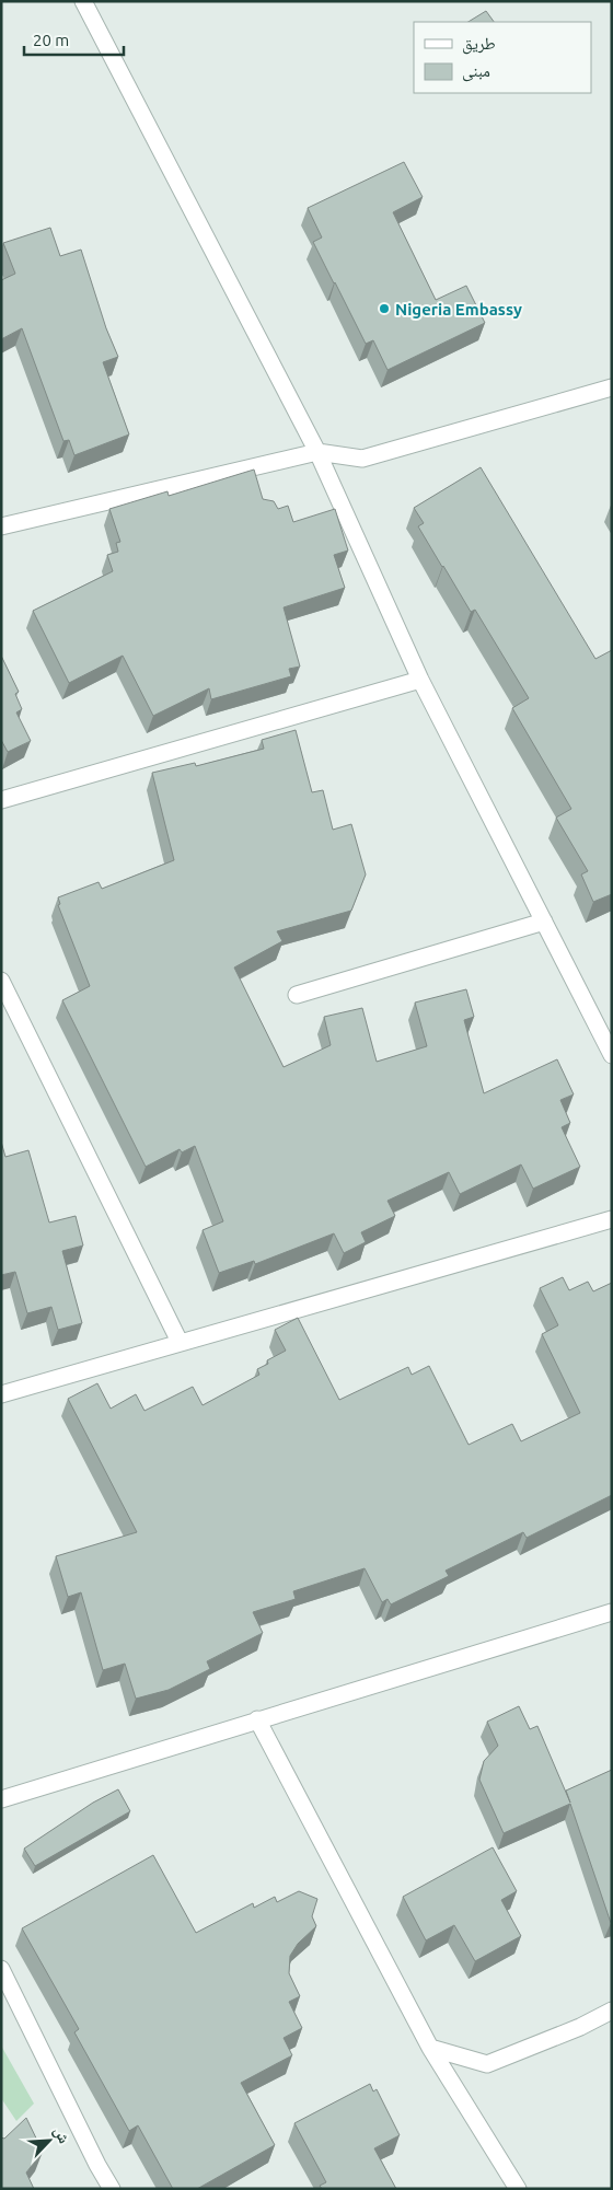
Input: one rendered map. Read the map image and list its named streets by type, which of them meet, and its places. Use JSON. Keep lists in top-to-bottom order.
{
  "places": ["Nigeria Embassy"],
  "legend": ["طريق", "مبنى"],
  "scale_bar": "20 m",
  "north": "top right"
}
